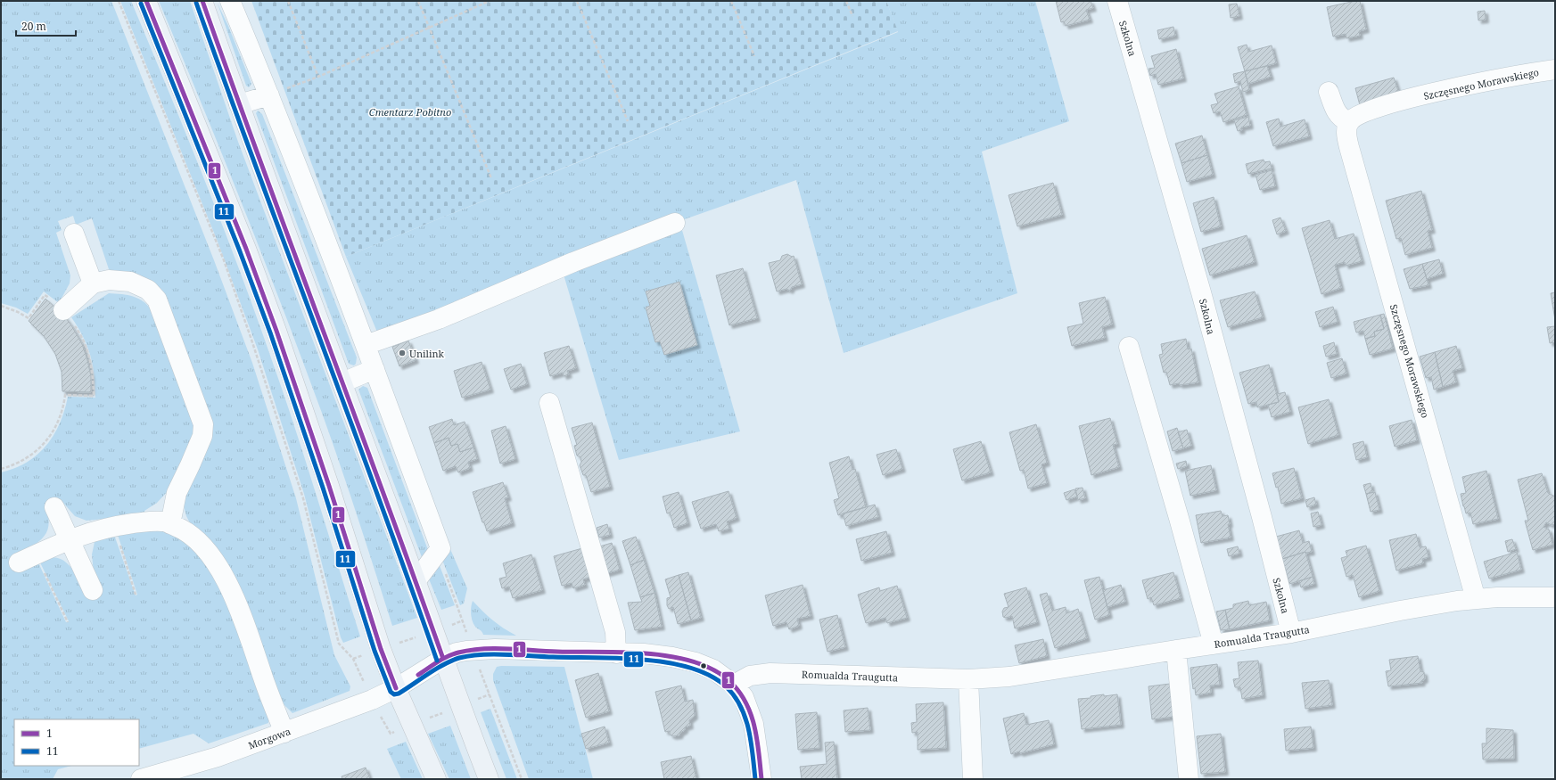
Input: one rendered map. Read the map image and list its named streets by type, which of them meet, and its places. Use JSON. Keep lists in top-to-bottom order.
{
  "streets": {
    "street": [
      "Szkolna",
      "Szczęsnego Morawskiego",
      "Romualda Traugutta",
      "Morgowa"
    ]
  },
  "crossings": [
    ["Szkolna", "Romualda Traugutta"],
    ["Szczęsnego Morawskiego", "Romualda Traugutta"],
    ["Romualda Traugutta", "Morgowa"]
  ],
  "parks": ["Cmentarz Pobitno"],
  "places": ["Unilink"],
  "lines": ["transit line 1", "transit line 11"],
  "legend": ["1", "11"],
  "scale_bar": "20 m"
}
